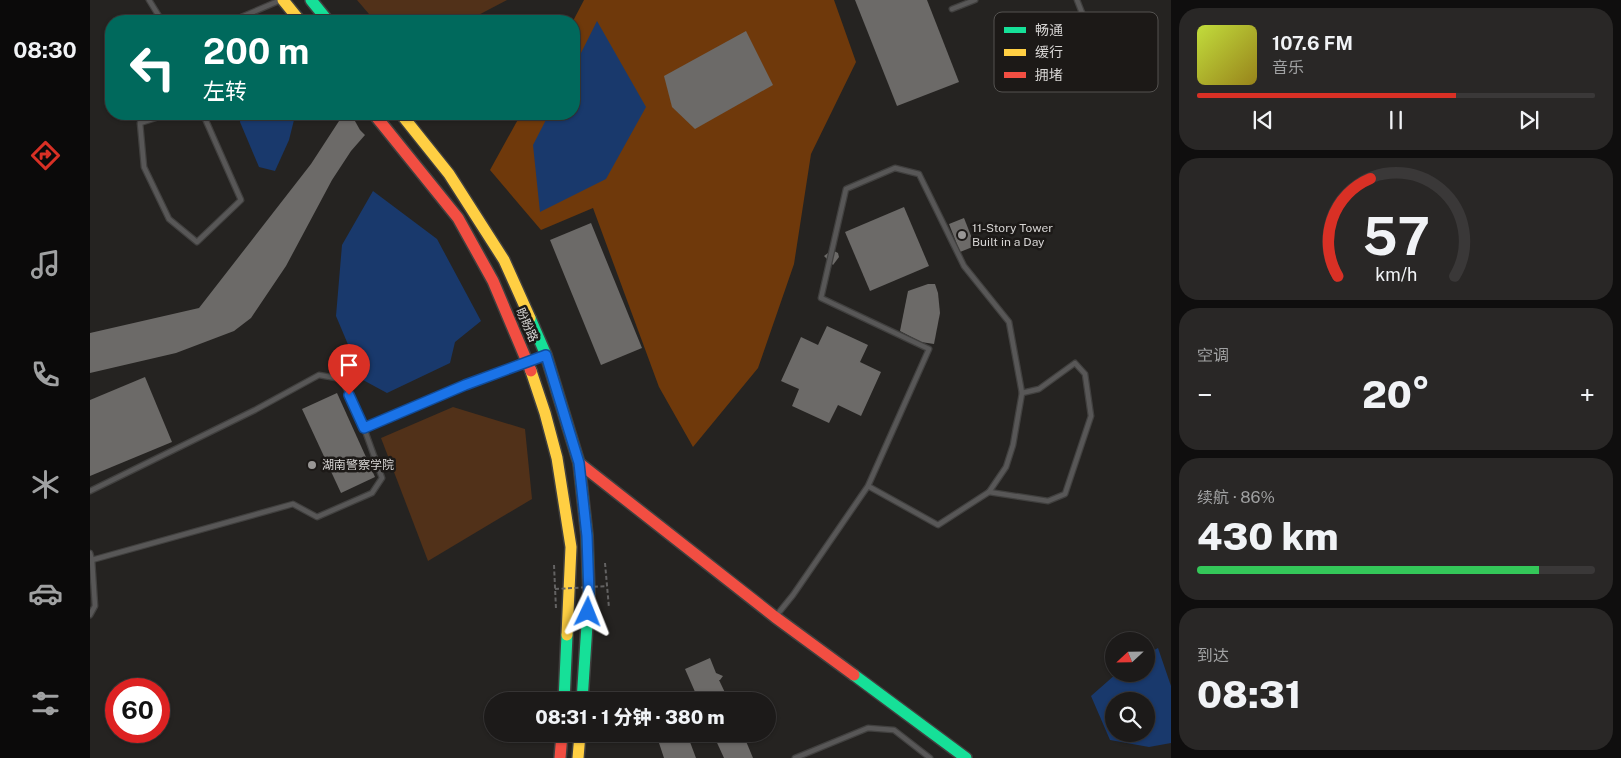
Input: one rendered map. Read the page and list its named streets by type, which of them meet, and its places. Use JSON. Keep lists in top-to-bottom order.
{
  "streets": {
    "main road": ["盼盼路"]
  },
  "places": ["11-Story Tower Built in a Day", "湖南警察学院"],
  "legend": ["畅通", "缓行", "拥堵"],
  "north": "left",
  "page": {
    "tabs": "08:30",
    "turn": ["200 m", "左转"],
    "song": ["107.6 FM", "音乐"],
    "tile": [
      "空调",
      ["续航 · 86%", "430 km"],
      ["到达", "08:31"]
    ],
    "heat": ["−", "20°", "+"],
    "limit": "60",
    "trip": "08:31 · 1 分钟 · 380 m",
    "gauge": ["57", "km/h"]
  }
}
